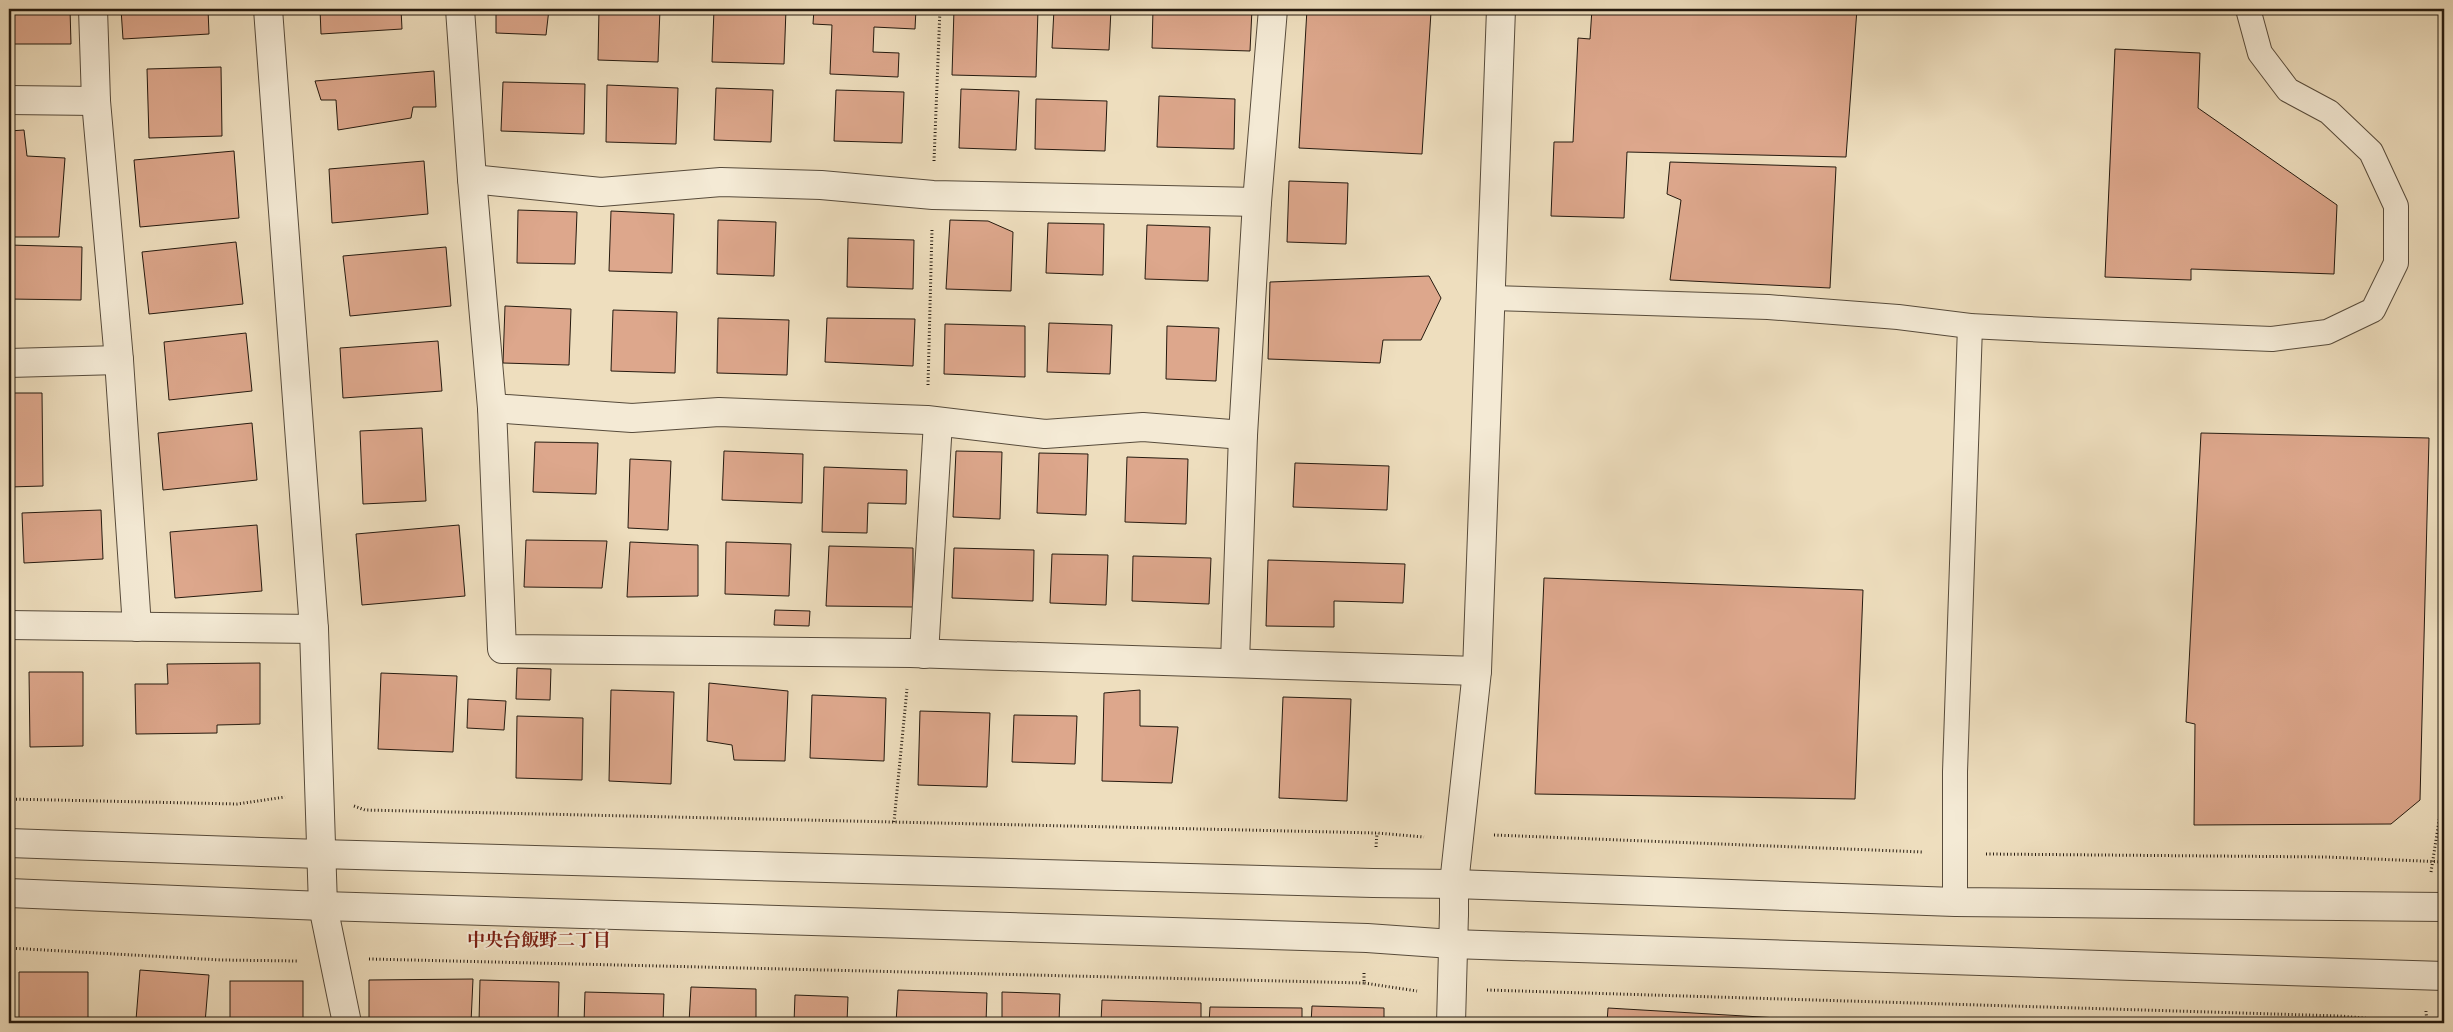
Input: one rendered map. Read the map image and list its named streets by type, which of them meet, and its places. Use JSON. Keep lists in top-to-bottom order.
{
  "districts": ["中央台飯野二丁目"]
}
